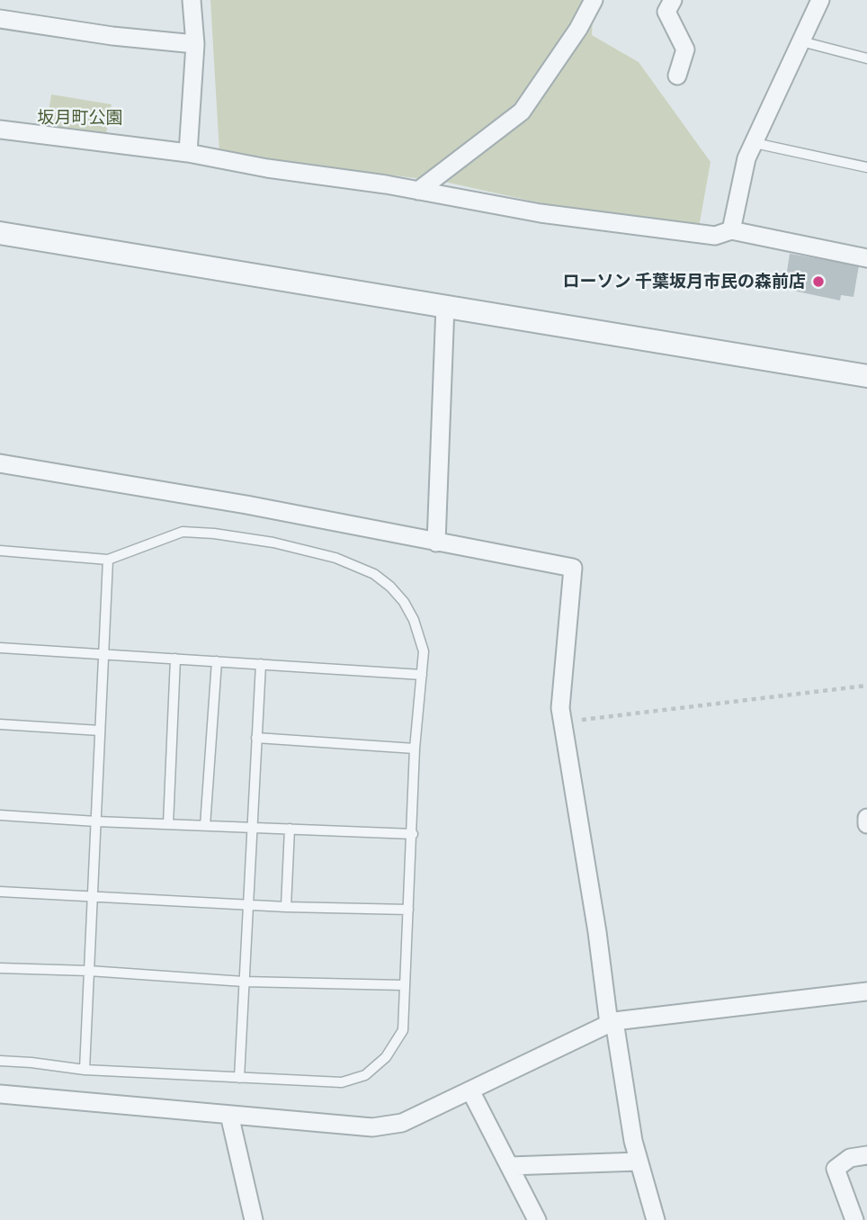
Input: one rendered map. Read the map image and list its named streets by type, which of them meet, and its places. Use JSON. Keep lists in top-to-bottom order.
{
  "parks": ["坂月町公園"],
  "places": ["ローソン 千葉坂月市民の森前店"]
}
